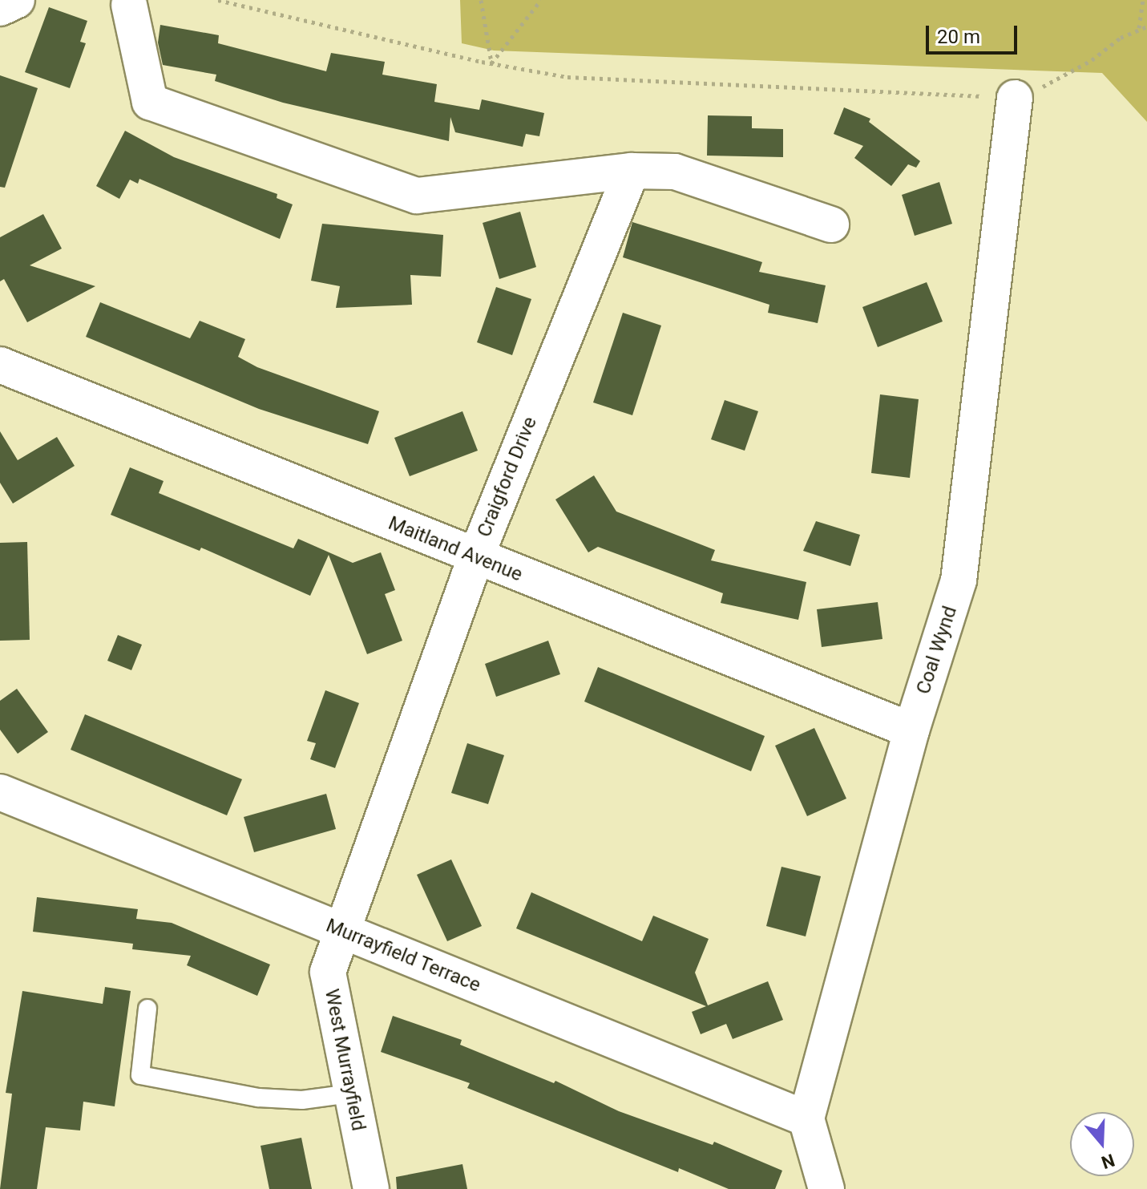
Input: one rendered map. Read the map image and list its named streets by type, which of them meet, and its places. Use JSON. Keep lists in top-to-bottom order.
{
  "streets": {
    "street": [
      "Craigford Drive",
      "Maitland Avenue",
      "Coal Wynd",
      "Murrayfield Terrace",
      "West Murrayfield"
    ]
  },
  "crossings": [
    ["Craigford Drive", "Maitland Avenue"],
    ["Craigford Drive", "Murrayfield Terrace"],
    ["Craigford Drive", "West Murrayfield"],
    ["Maitland Avenue", "Coal Wynd"],
    ["Coal Wynd", "Murrayfield Terrace"],
    ["Murrayfield Terrace", "West Murrayfield"]
  ],
  "scale_bar": "20 m",
  "north": "bottom"
}
